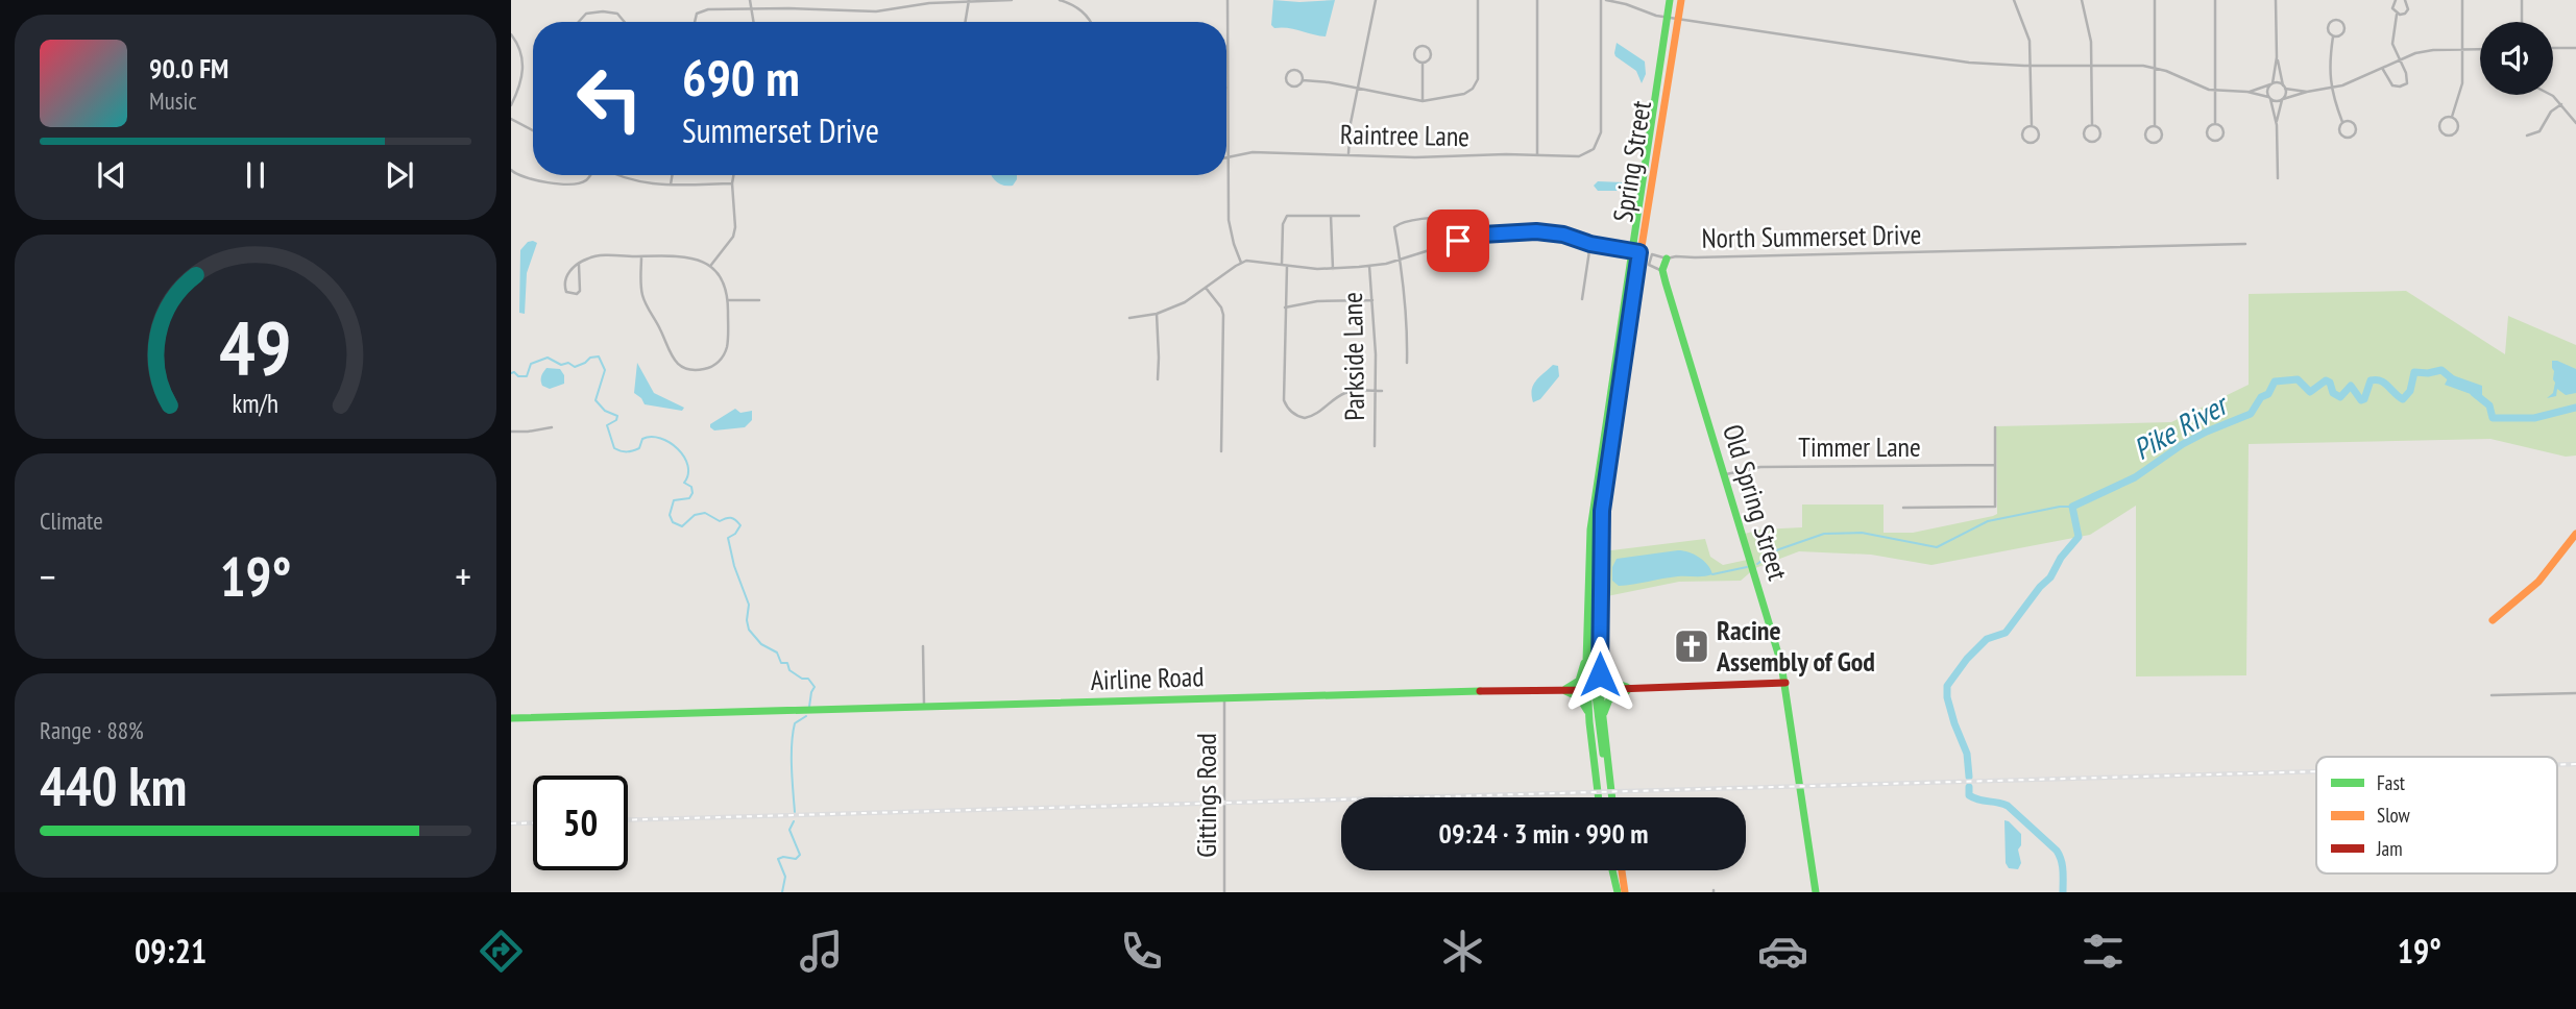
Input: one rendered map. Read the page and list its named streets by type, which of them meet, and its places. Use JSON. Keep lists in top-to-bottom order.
{
  "streets": {
    "main road": ["Spring Street", "Old Spring Street", "Airline Road"],
    "street": [
      "Raintree Lane",
      "North Summerset Drive",
      "Parkside Lane",
      "Timmer Lane",
      "Gittings Road"
    ]
  },
  "crossings": [
    ["Spring Street", "Airline Road"],
    ["North Summerset Drive", "Old Spring Street"],
    ["Timmer Lane", "Old Spring Street"],
    ["Old Spring Street", "Airline Road"],
    ["Airline Road", "Gittings Road"]
  ],
  "water": ["Pike River"],
  "places": {
    "church": ["Racine Assembly of God"]
  },
  "legend": ["Fast", "Slow", "Jam"],
  "page": {
    "turn": ["690 m", "Summerset Drive"],
    "song": ["90.0 FM", "Music"],
    "tile": [
      "Climate",
      ["Range · 88%", "440 km"]
    ],
    "heat": ["−", "19°", "+"],
    "limit": "50",
    "trip": "09:24 · 3 min · 990 m",
    "tabs": ["09:21", "19°"],
    "gauge": ["49", "km/h"]
  }
}
